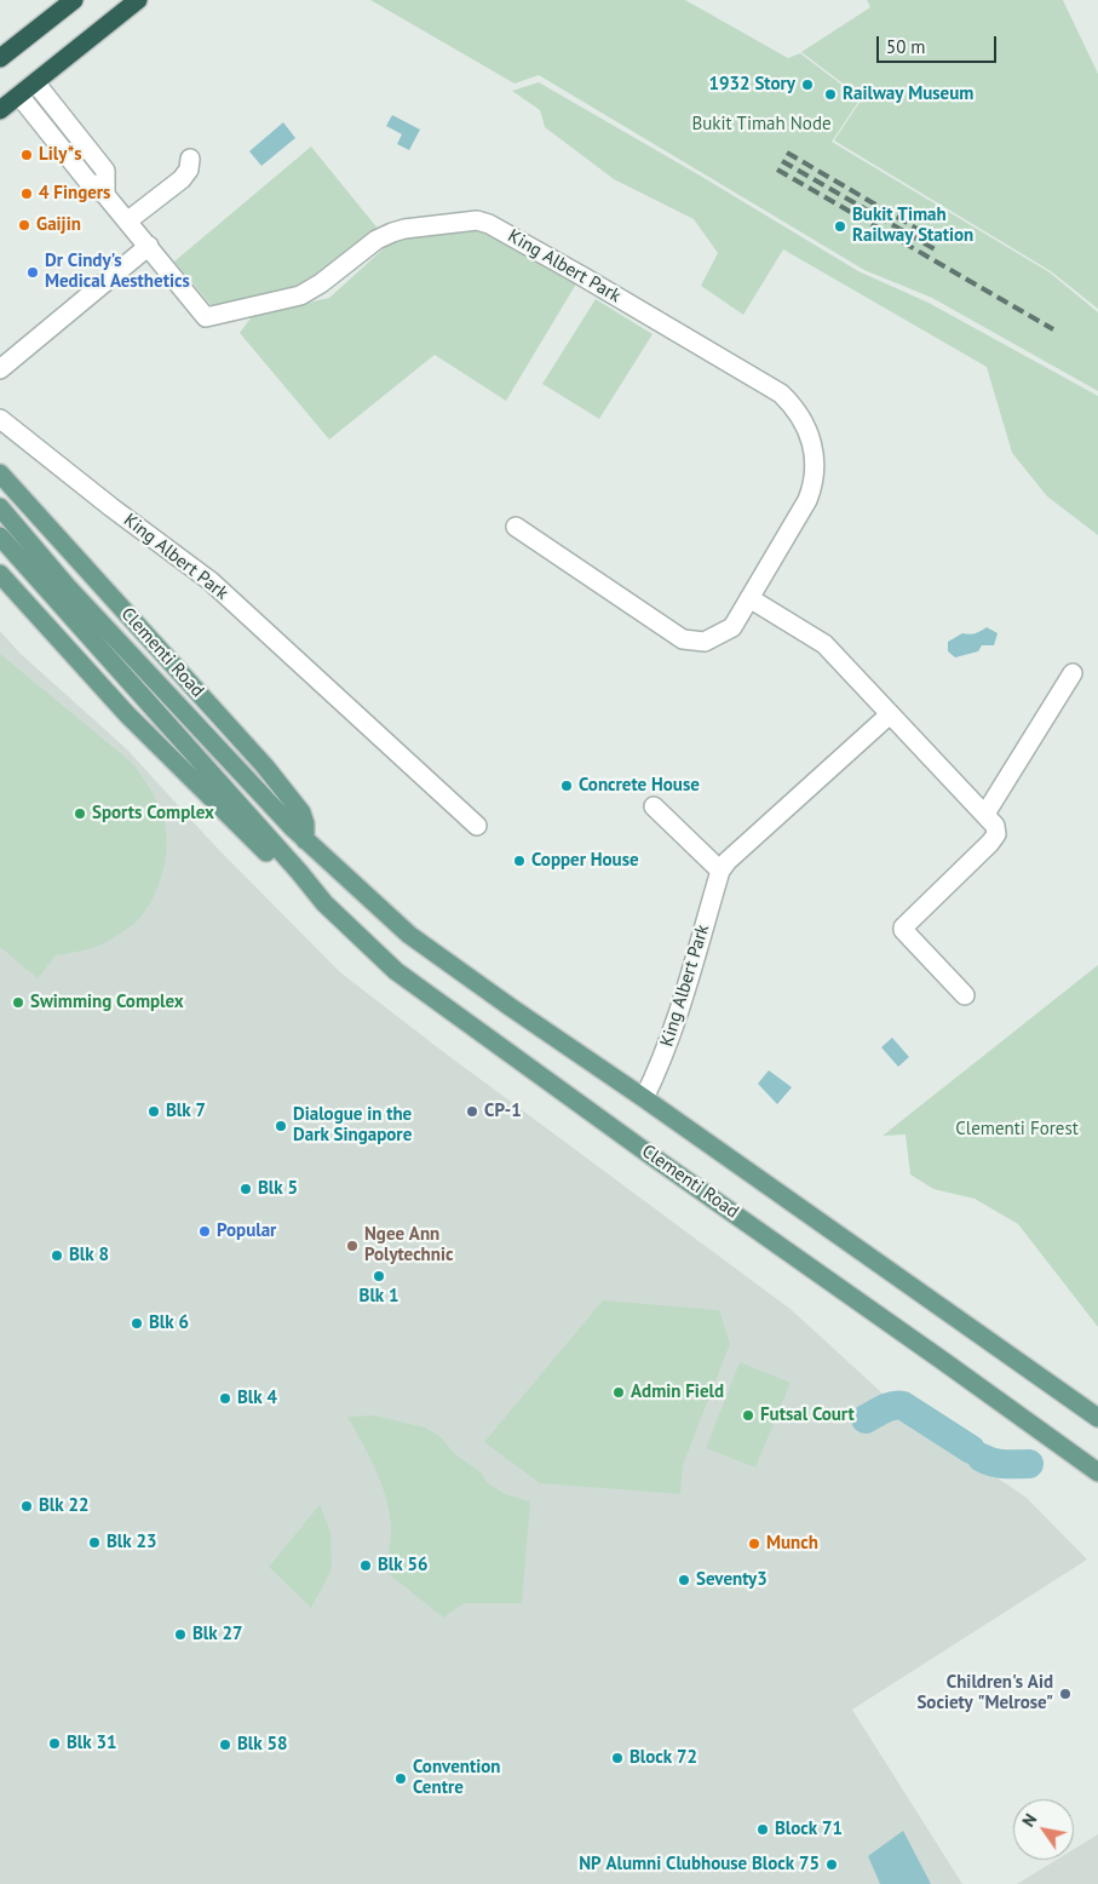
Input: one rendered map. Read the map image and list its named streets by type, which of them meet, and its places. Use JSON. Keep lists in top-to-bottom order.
{
  "streets": {
    "main road": ["Clementi Road"],
    "street": ["King Albert Park"]
  },
  "crossings": [
    ["King Albert Park", "Clementi Road"]
  ],
  "parks": ["Bukit Timah Node", "Clementi Forest"],
  "places": [
    "1932 Story",
    "Railway Museum",
    "Lily*s",
    "4 Fingers",
    "Gaijin",
    "Bukit Timah Railway Station",
    "Dr Cindy's Medical Aesthetics",
    "Concrete House",
    "Sports Complex",
    "Copper House",
    "Swimming Complex",
    "Blk 7",
    "CP-1",
    "Dialogue in the Dark Singapore",
    "Blk 5",
    "Popular",
    "Ngee Ann Polytechnic",
    "Blk 8",
    "Blk 1",
    "Blk 6",
    "Admin Field",
    "Blk 4",
    "Futsal Court",
    "Blk 22",
    "Blk 23",
    "Munch",
    "Blk 56",
    "Seventy3",
    "Blk 27",
    "Children's Aid Society \"Melrose\"",
    "Blk 31",
    "Blk 58",
    "Block 72",
    "Convention Centre",
    "Block 71",
    "NP Alumni Clubhouse Block 75"
  ],
  "scale_bar": "50 m",
  "north": "top left"
}
